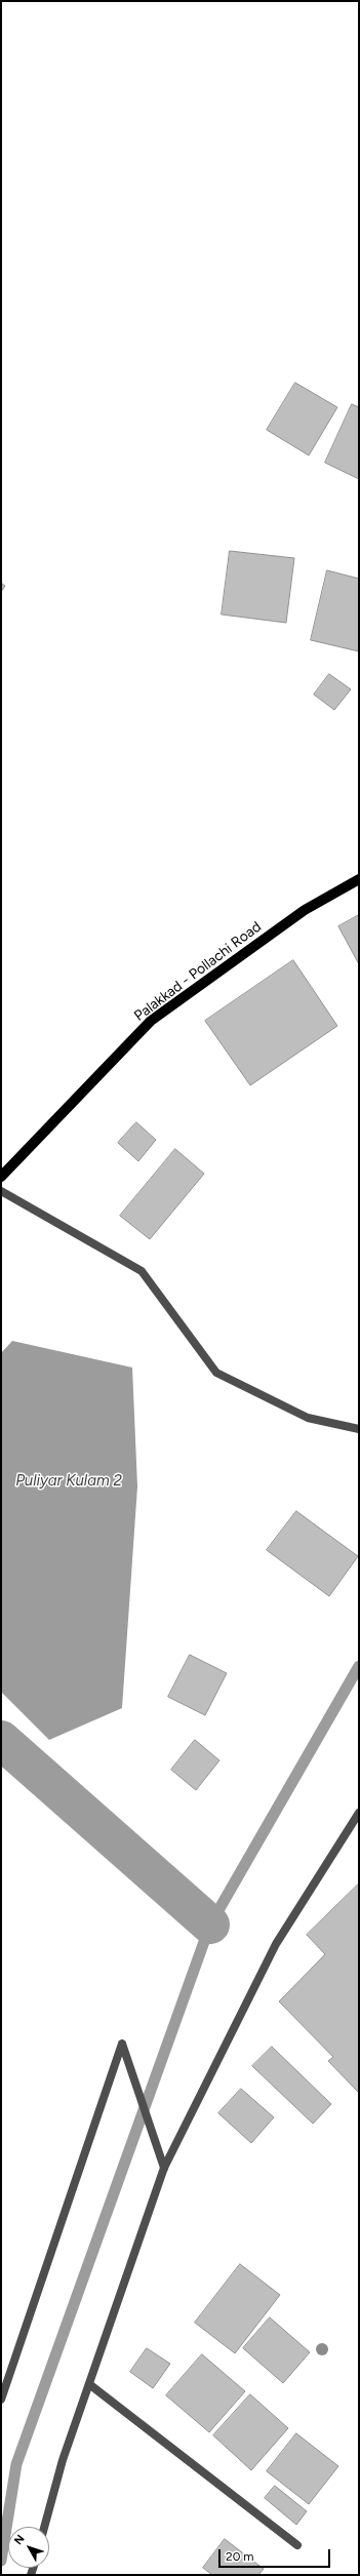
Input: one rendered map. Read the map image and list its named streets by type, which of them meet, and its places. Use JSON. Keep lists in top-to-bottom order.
{
  "streets": {
    "main road": ["Palakkad - Pollachi Road"]
  },
  "water": ["Puliyar Kulam 2"],
  "scale_bar": "20 m",
  "north": "top left"
}
